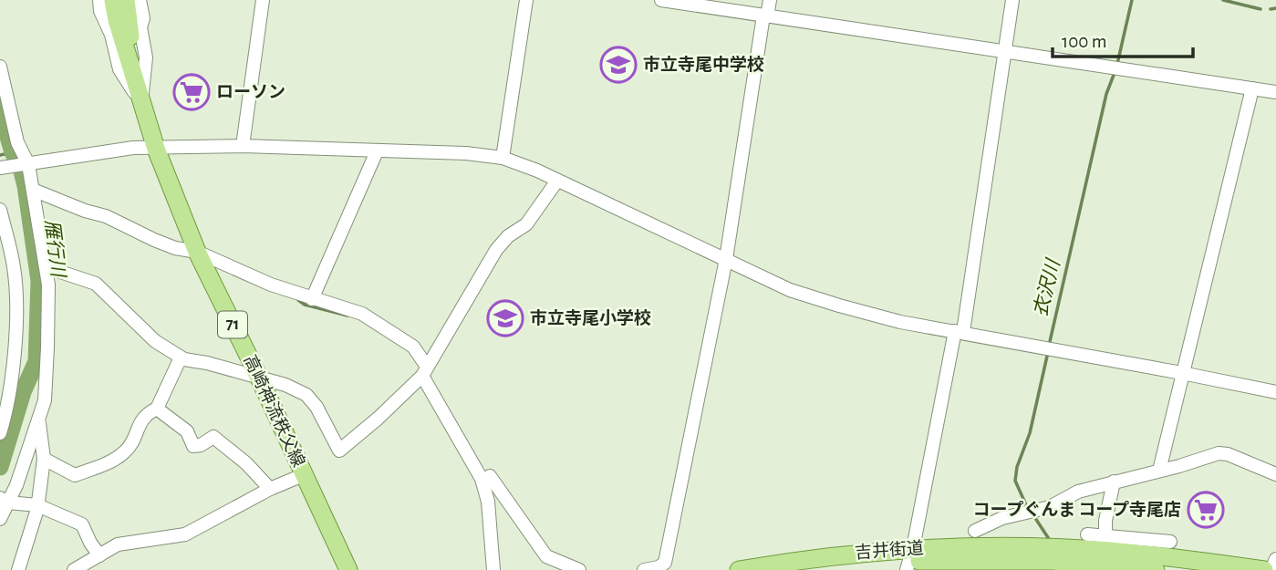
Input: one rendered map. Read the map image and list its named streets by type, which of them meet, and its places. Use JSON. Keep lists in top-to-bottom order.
{
  "streets": {
    "main road": ["71", "高崎神流秩父線", "吉井街道"]
  },
  "water": ["雁行川", "衣沢川"],
  "places": {
    "school or university": ["市立寺尾中学校", "市立寺尾小学校"],
    "supermarket": ["ローソン", "コープぐんま コープ寺尾店"]
  },
  "scale_bar": "100 m"
}
